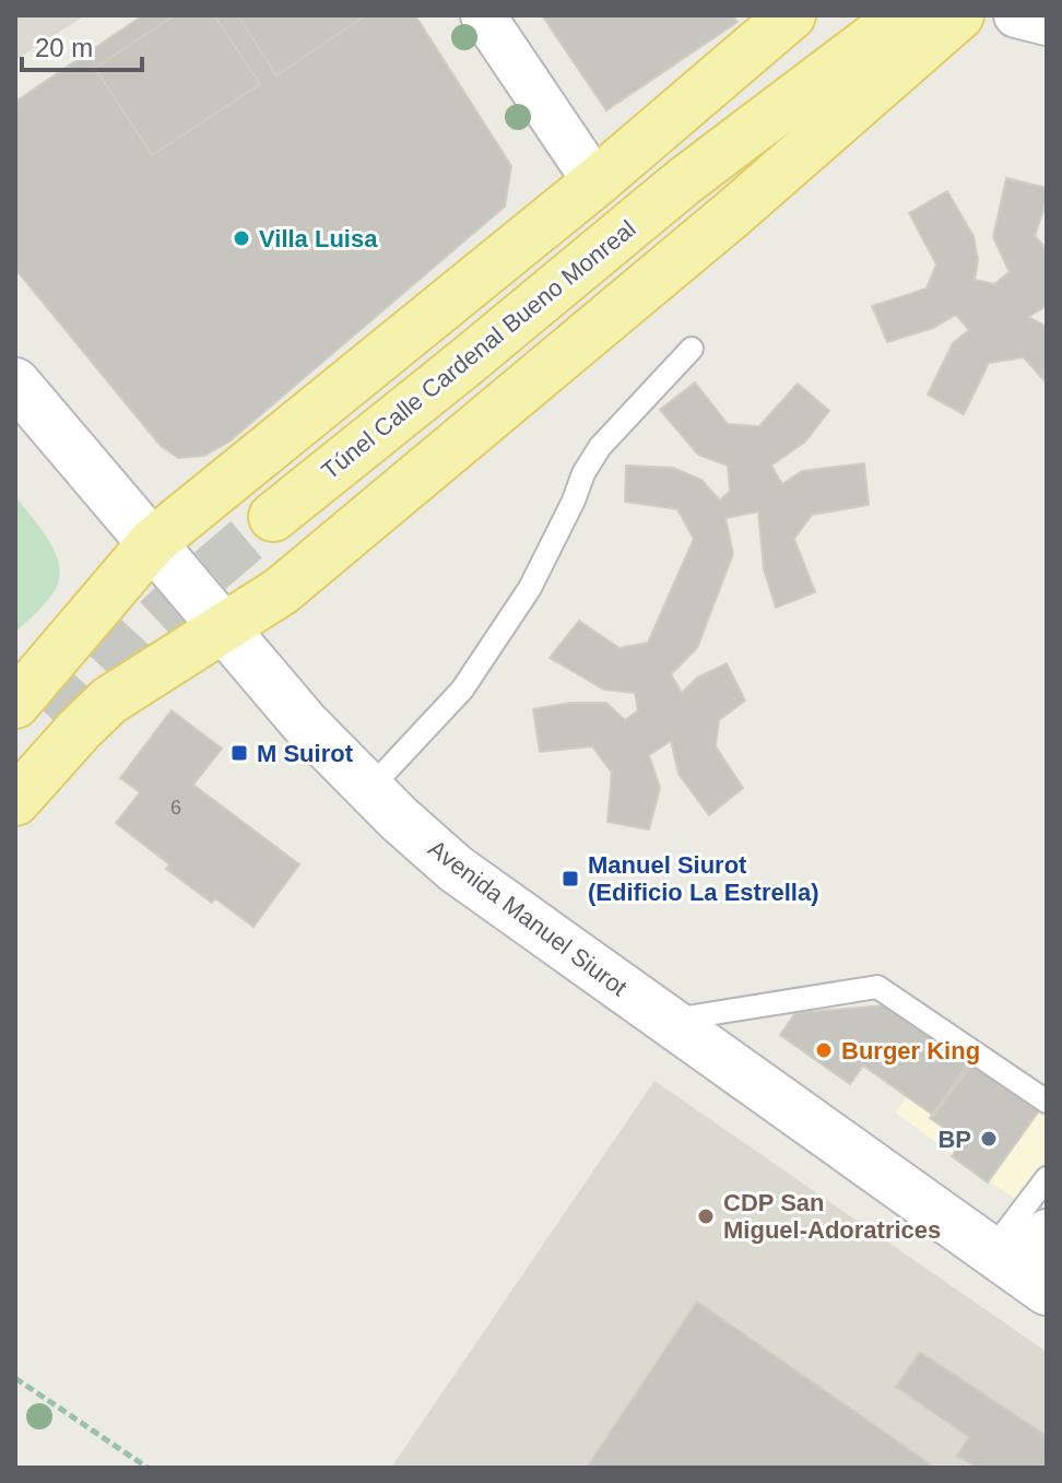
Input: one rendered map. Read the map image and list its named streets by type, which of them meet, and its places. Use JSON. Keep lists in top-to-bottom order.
{
  "streets": {
    "main road": ["Túnel Calle Cardenal Bueno Monreal", "Avenida Manuel Siurot"]
  },
  "places": {
    "other": [
      "Villa Luisa",
      "Burger King",
      "BP",
      "CDP San Miguel-Adoratrices"
    ],
    "transit": ["M Suirot", "Manuel Siurot (Edificio La Estrella)"]
  },
  "house_numbers": ["6"],
  "scale_bar": "20 m"
}
